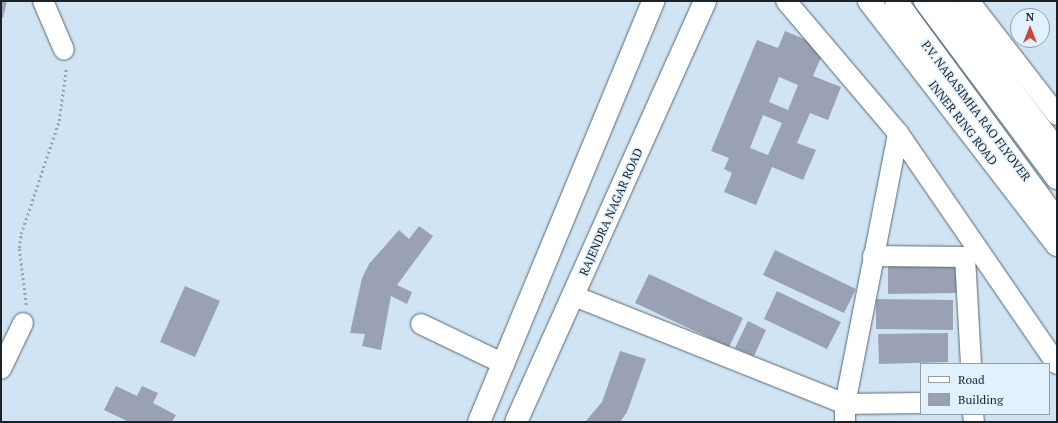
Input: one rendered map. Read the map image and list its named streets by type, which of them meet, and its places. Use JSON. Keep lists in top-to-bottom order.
{
  "streets": {
    "main road": ["P.V. NARASIMHA RAO FLYOVER", "INNER RING ROAD", "RAJENDRA NAGAR ROAD"]
  },
  "legend": ["Road", "Building"],
  "north": "top"
}
